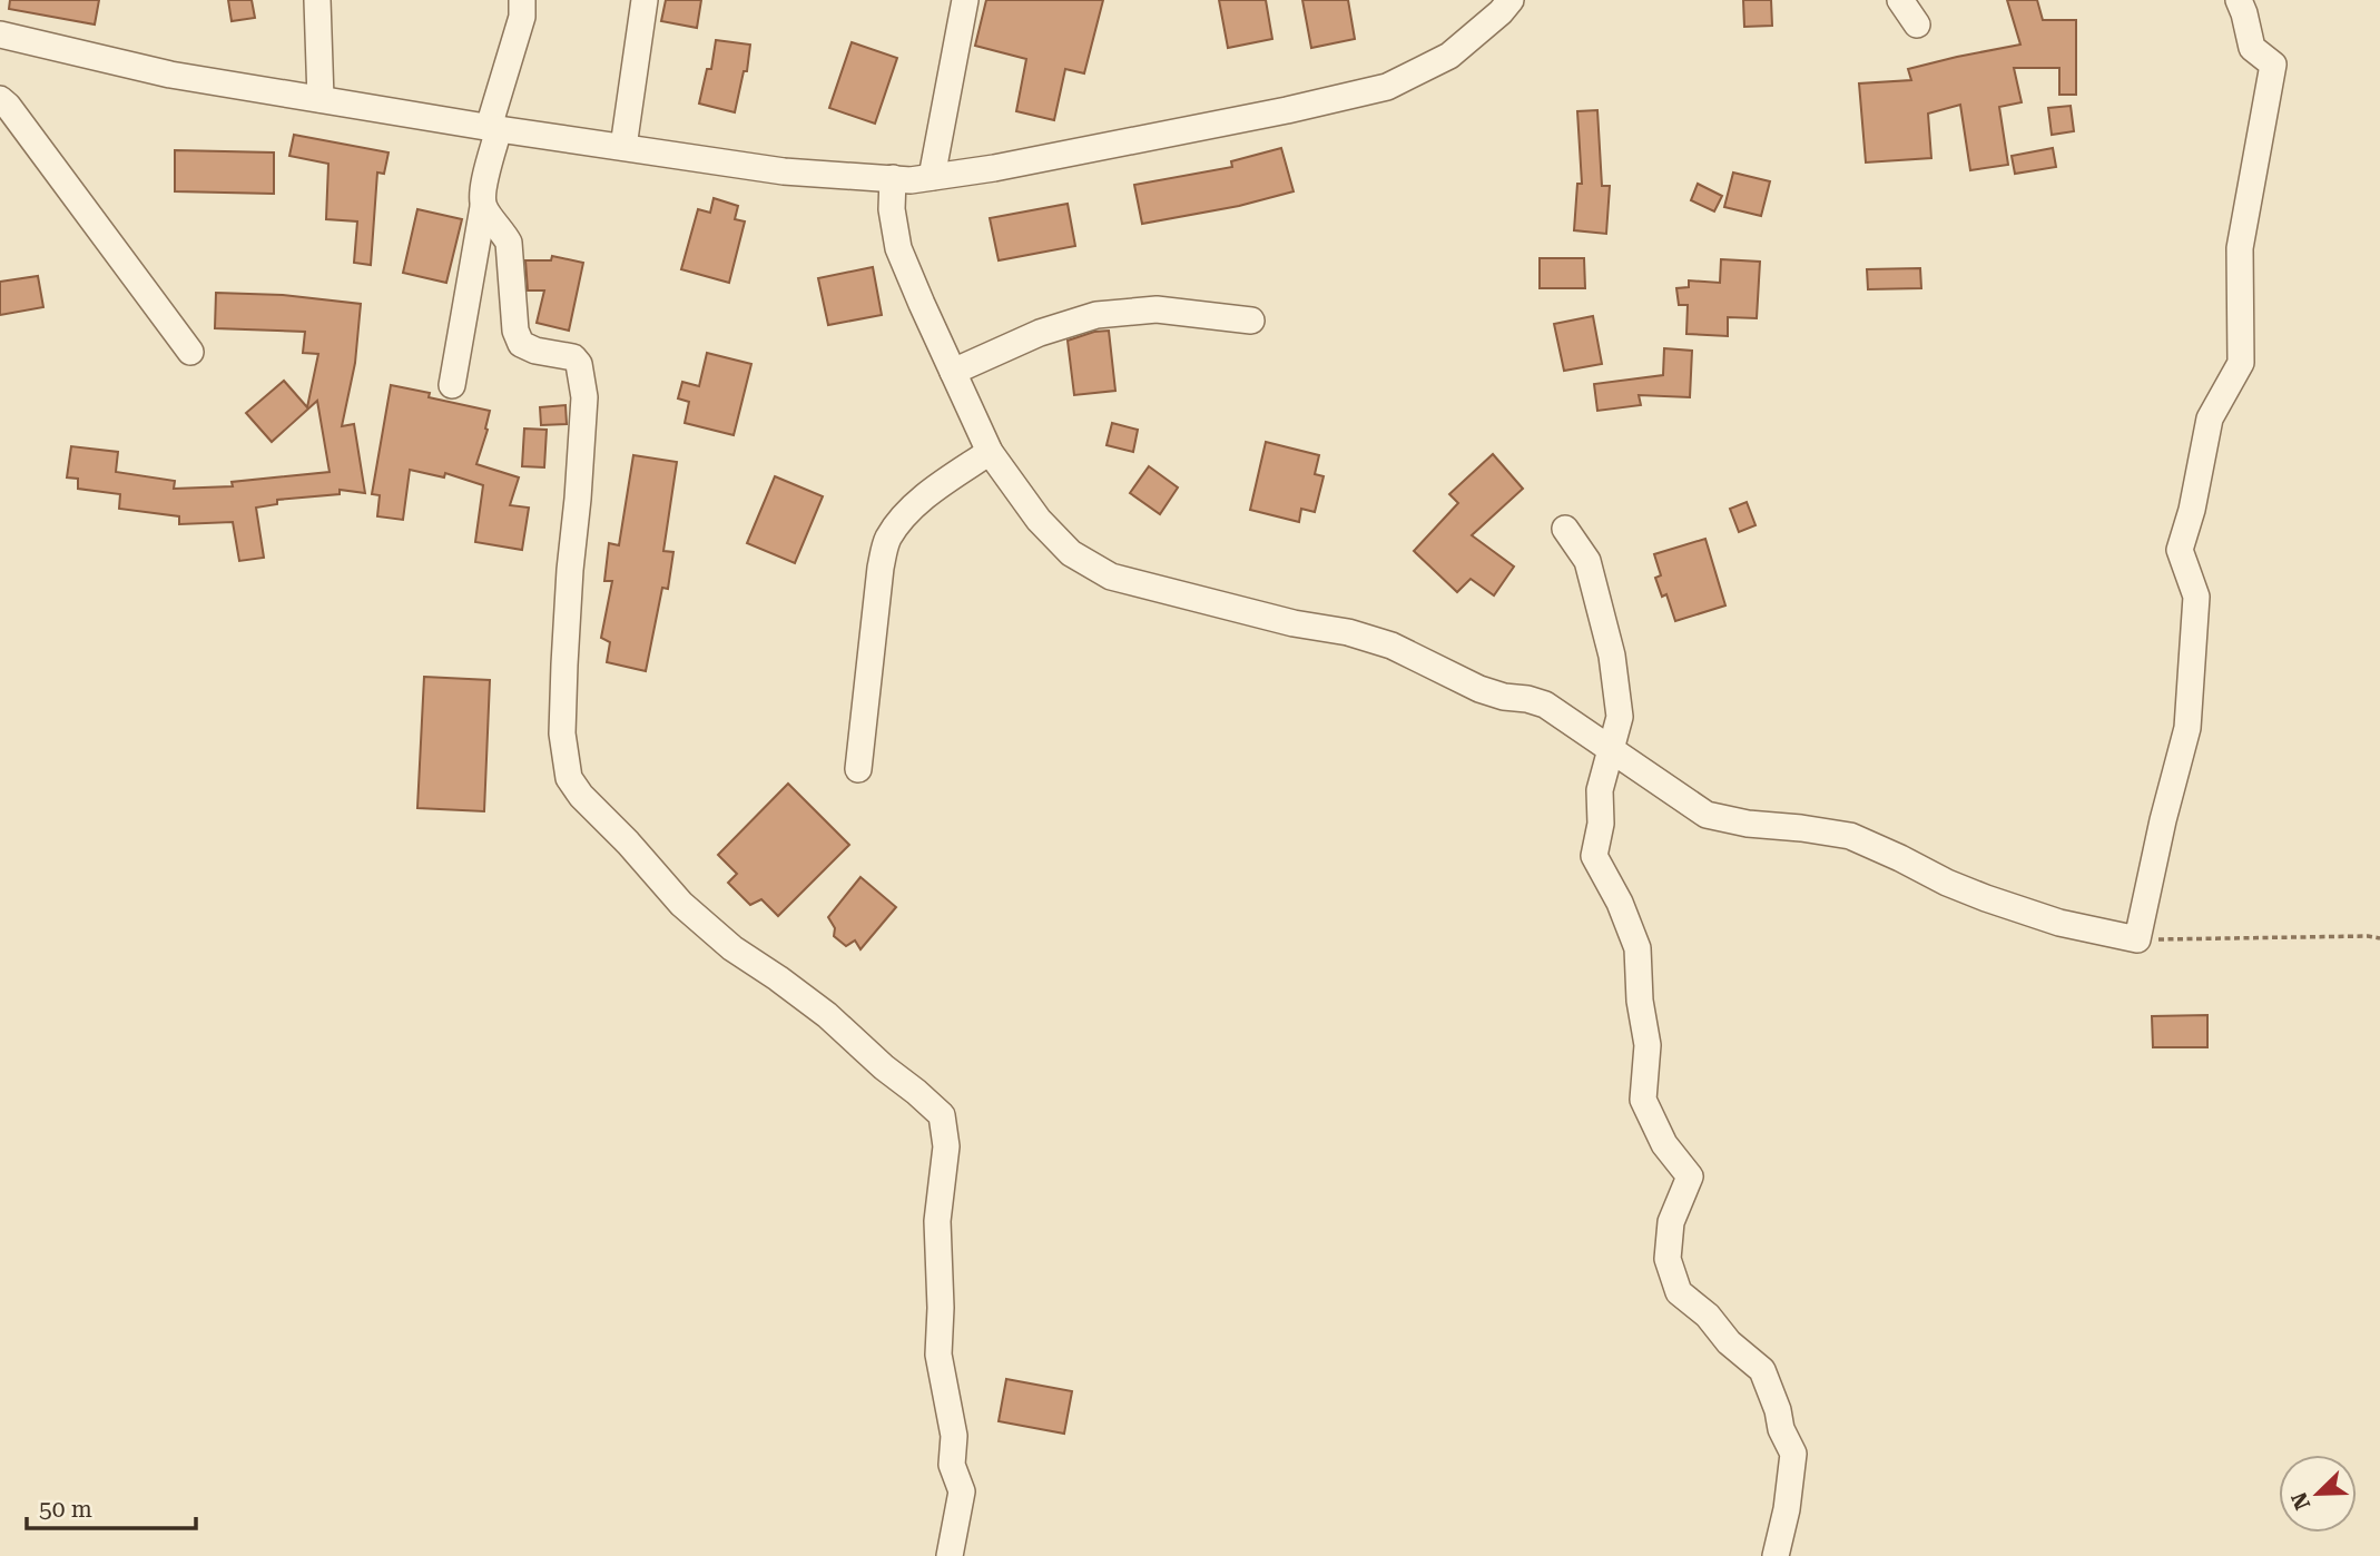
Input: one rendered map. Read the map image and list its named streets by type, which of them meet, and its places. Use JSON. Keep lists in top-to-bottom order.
{
  "scale_bar": "50 m",
  "north": "bottom left"
}
